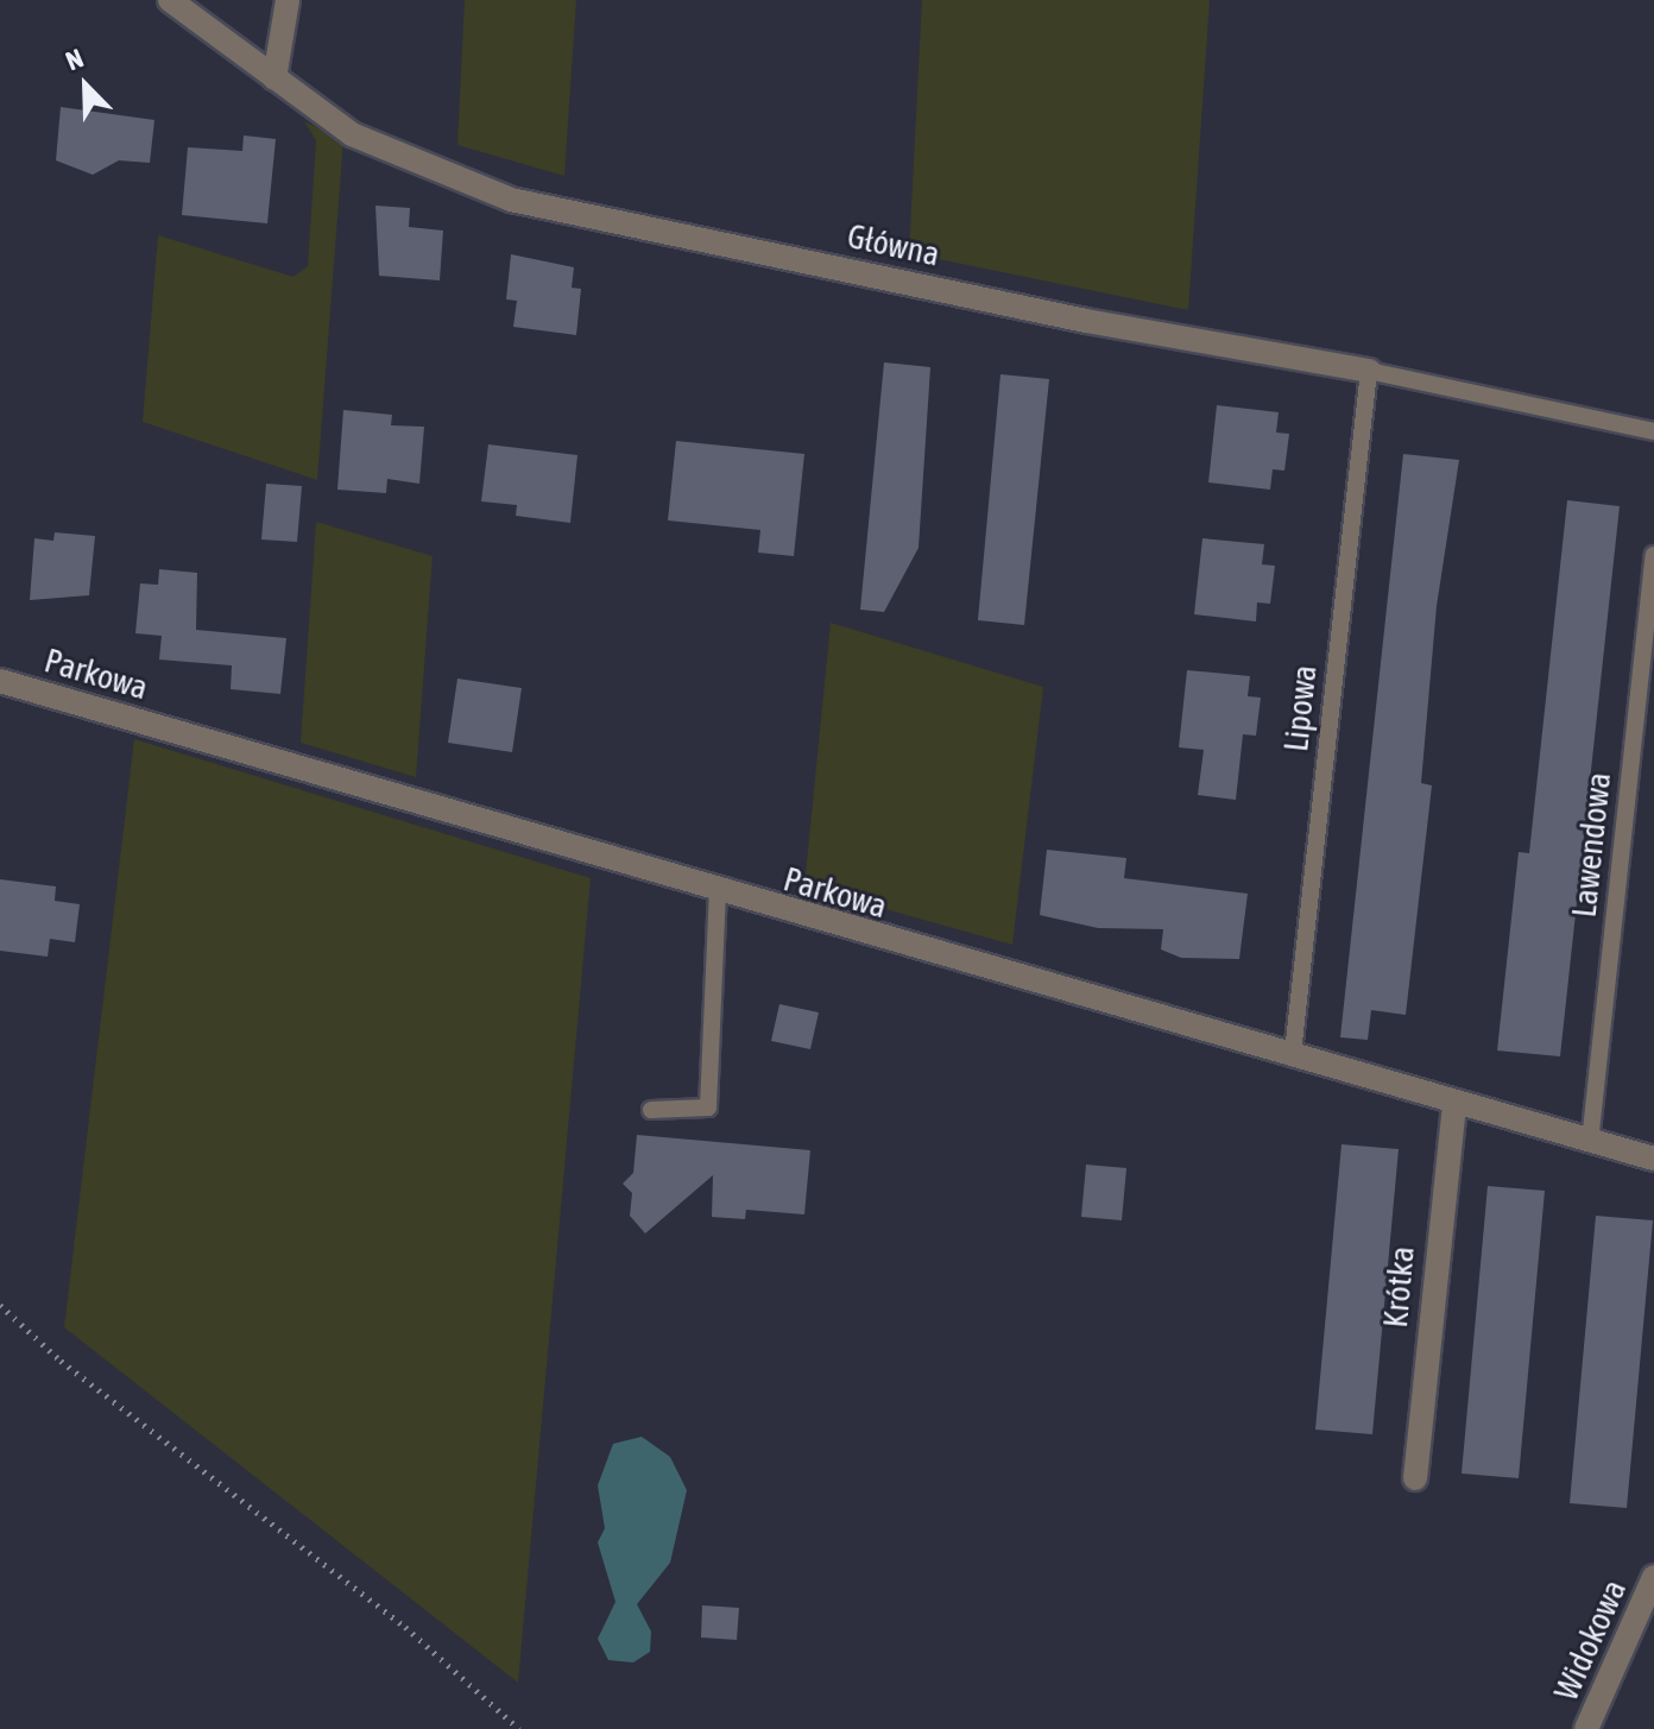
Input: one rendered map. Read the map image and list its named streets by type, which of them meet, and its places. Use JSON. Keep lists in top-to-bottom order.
{
  "streets": {
    "street": [
      "Główna",
      "Parkowa",
      "Krótka",
      "Widokowa"
    ],
    "lane": ["Lipowa", "Lawendowa"]
  },
  "crossings": [
    ["Główna", "Lipowa"],
    ["Parkowa", "Lipowa"],
    ["Parkowa", "Lawendowa"],
    ["Parkowa", "Krótka"]
  ],
  "north": "top left"
}
